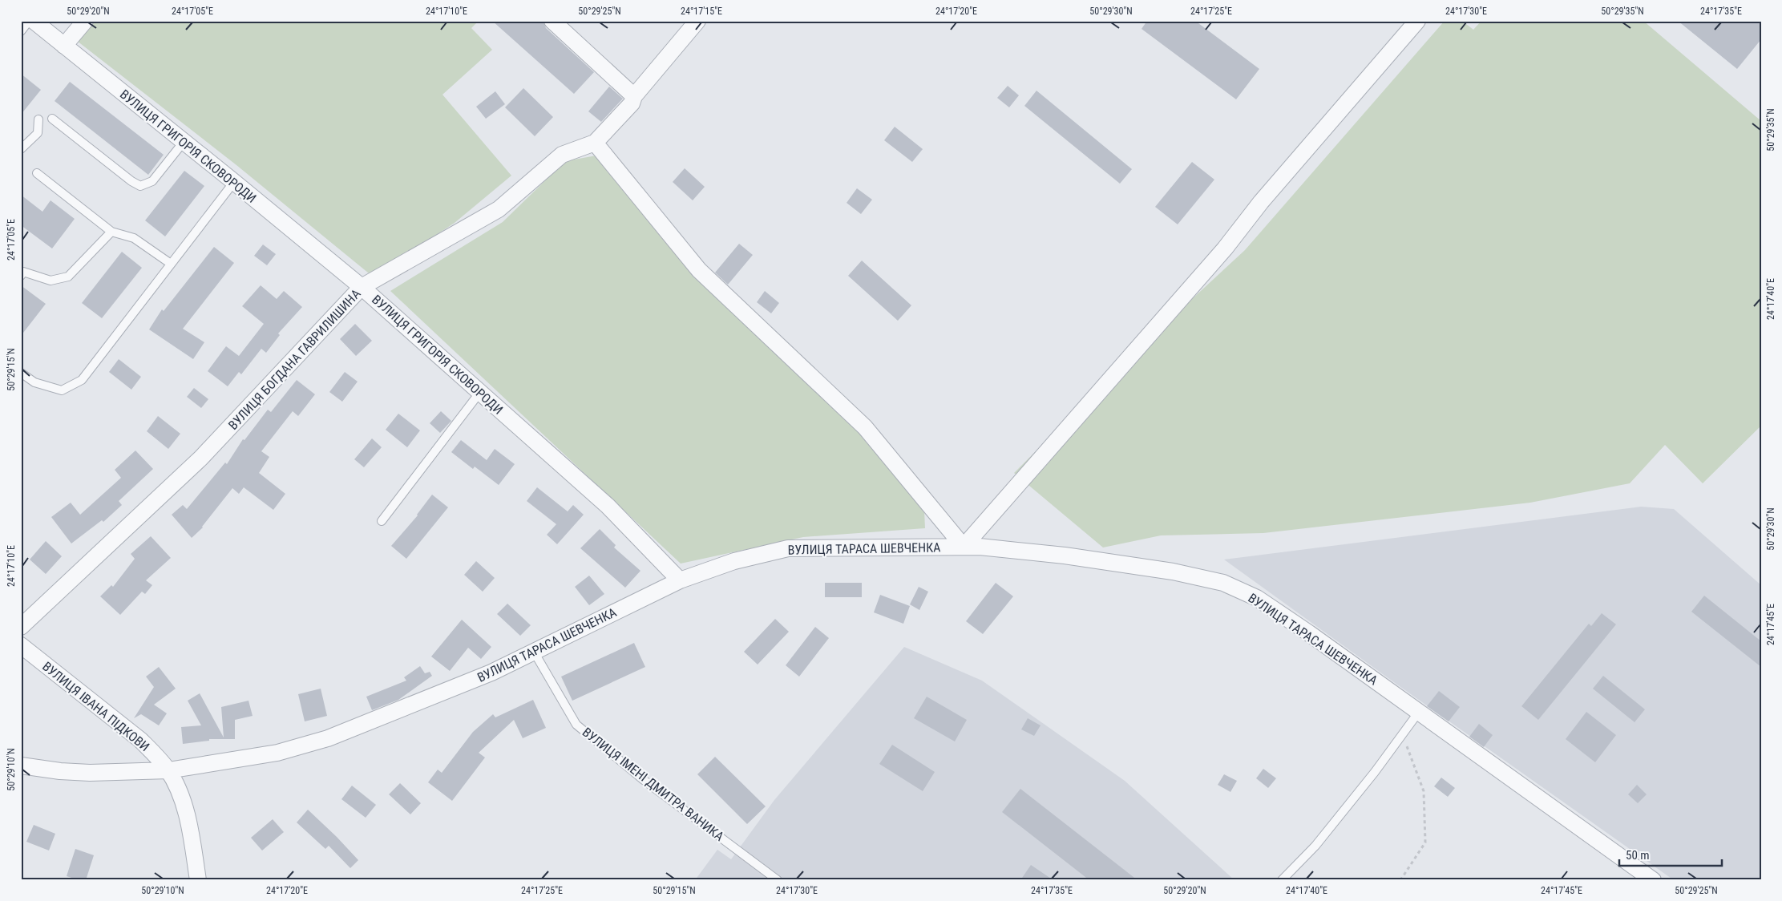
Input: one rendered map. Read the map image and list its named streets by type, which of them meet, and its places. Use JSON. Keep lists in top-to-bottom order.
{
  "streets": {
    "street": [
      "ВУЛИЦЯ ГРИГОРІЯ СКОВОРОДИ",
      "ВУЛИЦЯ БОГДАНА ГАВРИЛИШИНА",
      "ВУЛИЦЯ ТАРАСА ШЕВЧЕНКА",
      "ВУЛИЦЯ ІВАНА ПІДКОВИ"
    ],
    "lane": ["ВУЛИЦЯ ІМЕНІ ДМИТРА ВАНИКА"]
  },
  "crossings": [
    ["ВУЛИЦЯ ГРИГОРІЯ СКОВОРОДИ", "ВУЛИЦЯ БОГДАНА ГАВРИЛИШИНА"],
    ["ВУЛИЦЯ ГРИГОРІЯ СКОВОРОДИ", "ВУЛИЦЯ ТАРАСА ШЕВЧЕНКА"],
    ["ВУЛИЦЯ ТАРАСА ШЕВЧЕНКА", "ВУЛИЦЯ ІВАНА ПІДКОВИ"],
    ["ВУЛИЦЯ ТАРАСА ШЕВЧЕНКА", "ВУЛИЦЯ ІМЕНІ ДМИТРА ВАНИКА"]
  ],
  "scale_bar": "50 m",
  "coordinates": [
    "50°29'20\"N",
    "24°17'05\"E",
    "24°17'10\"E",
    "50°29'25\"N",
    "24°17'15\"E",
    "24°17'20\"E",
    "50°29'30\"N",
    "24°17'25\"E",
    "24°17'30\"E",
    "50°29'35\"N",
    "24°17'35\"E",
    "24°17'40\"E",
    "50°29'15\"N",
    "24°17'45\"E",
    "50°29'10\"N"
  ]
}
